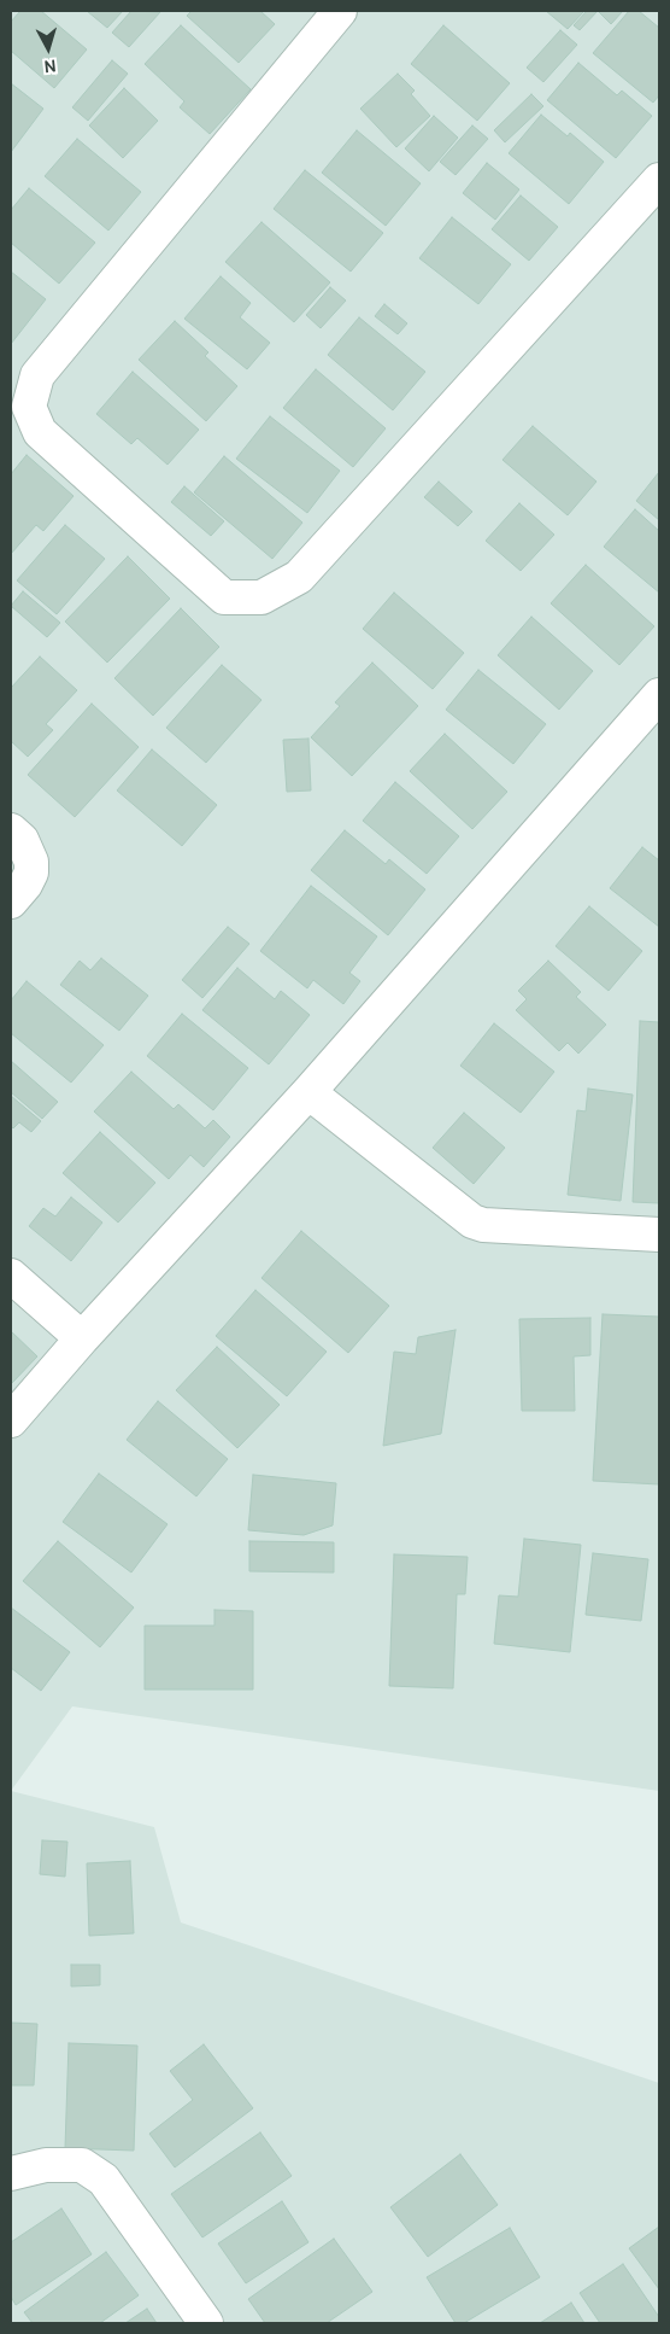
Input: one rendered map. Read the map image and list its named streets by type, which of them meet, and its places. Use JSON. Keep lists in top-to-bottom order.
{
  "north": "bottom"
}
